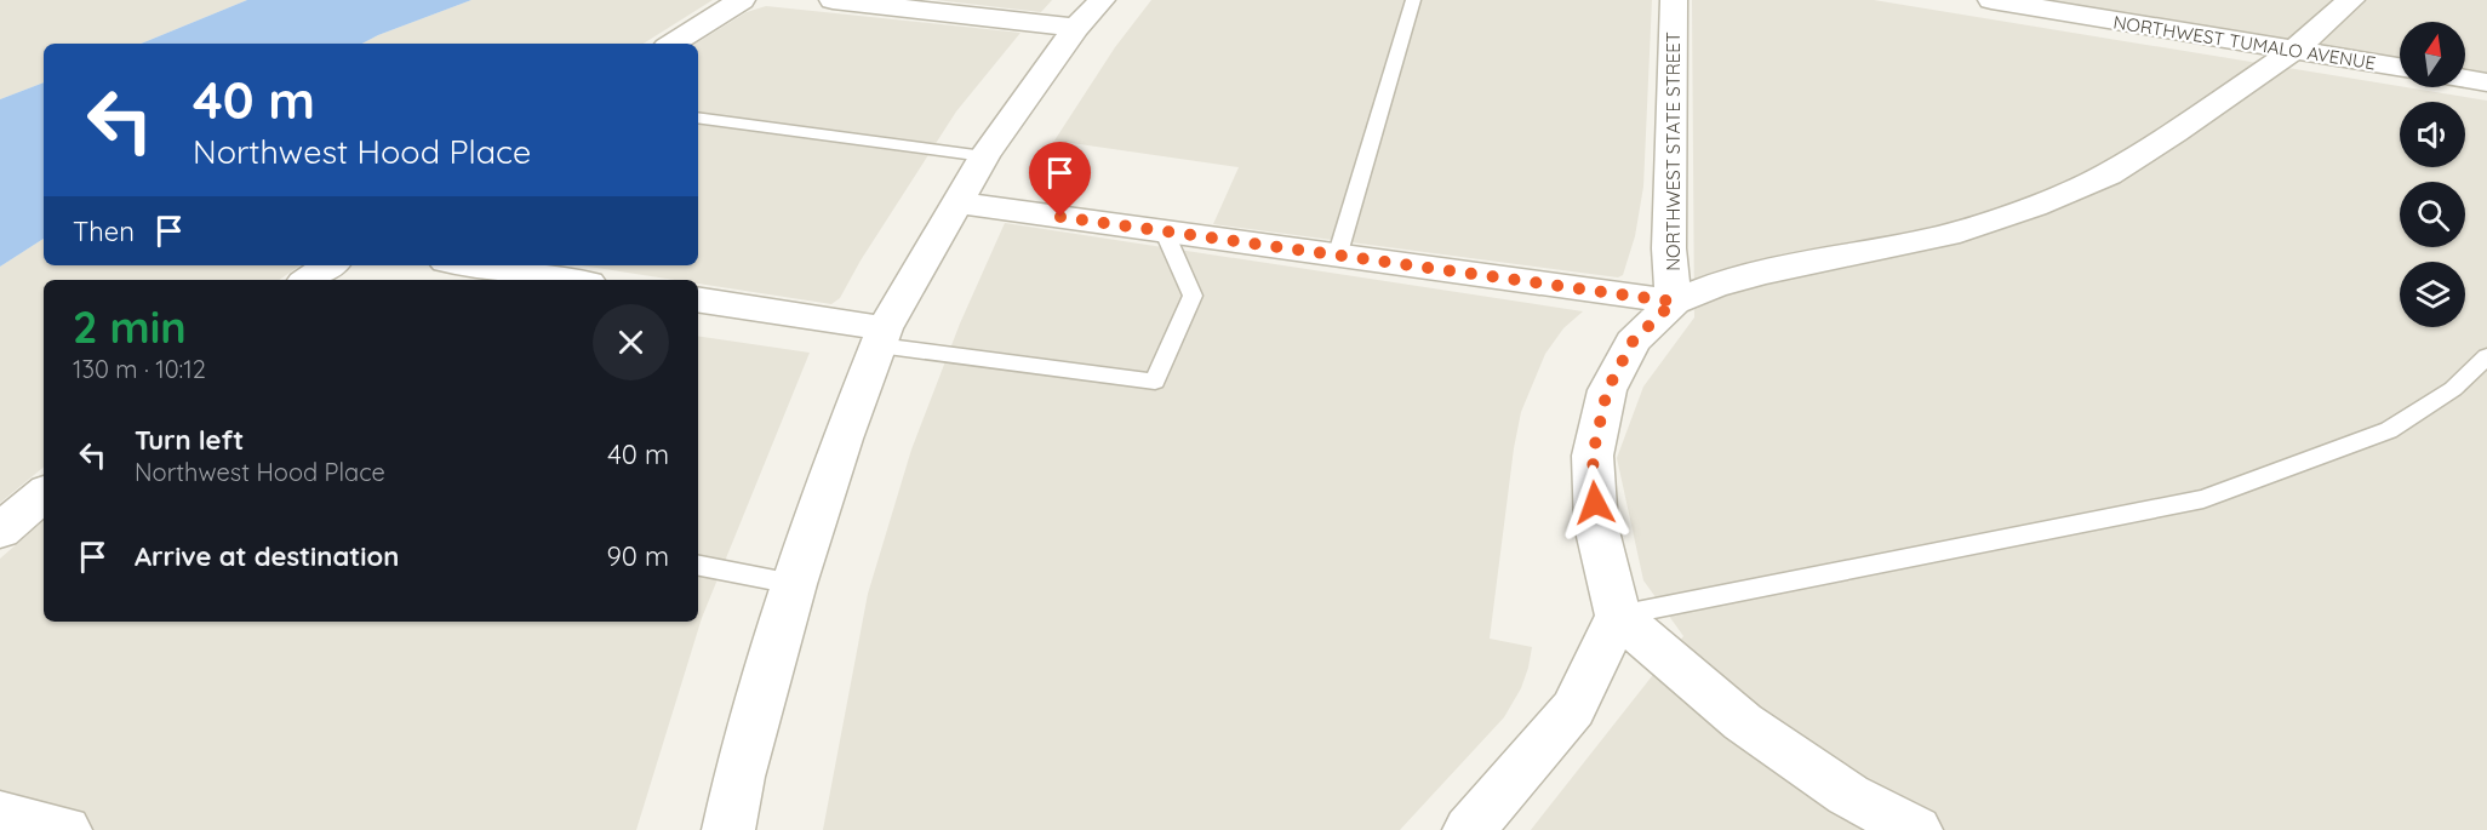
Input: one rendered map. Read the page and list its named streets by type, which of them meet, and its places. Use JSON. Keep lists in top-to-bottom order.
{
  "streets": {
    "street": ["NORTHWEST TUMALO AVENUE", "NORTHWEST STATE STREET"]
  },
  "north": "top",
  "page": {
    "turn": ["40 m", "Northwest Hood Place"],
    "then": "Then",
    "heading": ["2 min", "130 m · 10:12"],
    "list": [
      {
        "name": "Turn left",
        "note": "Northwest Hood Place",
        "value": "40 m"
      },
      {
        "name": "Arrive at destination",
        "value": "90 m"
      }
    ]
  }
}
